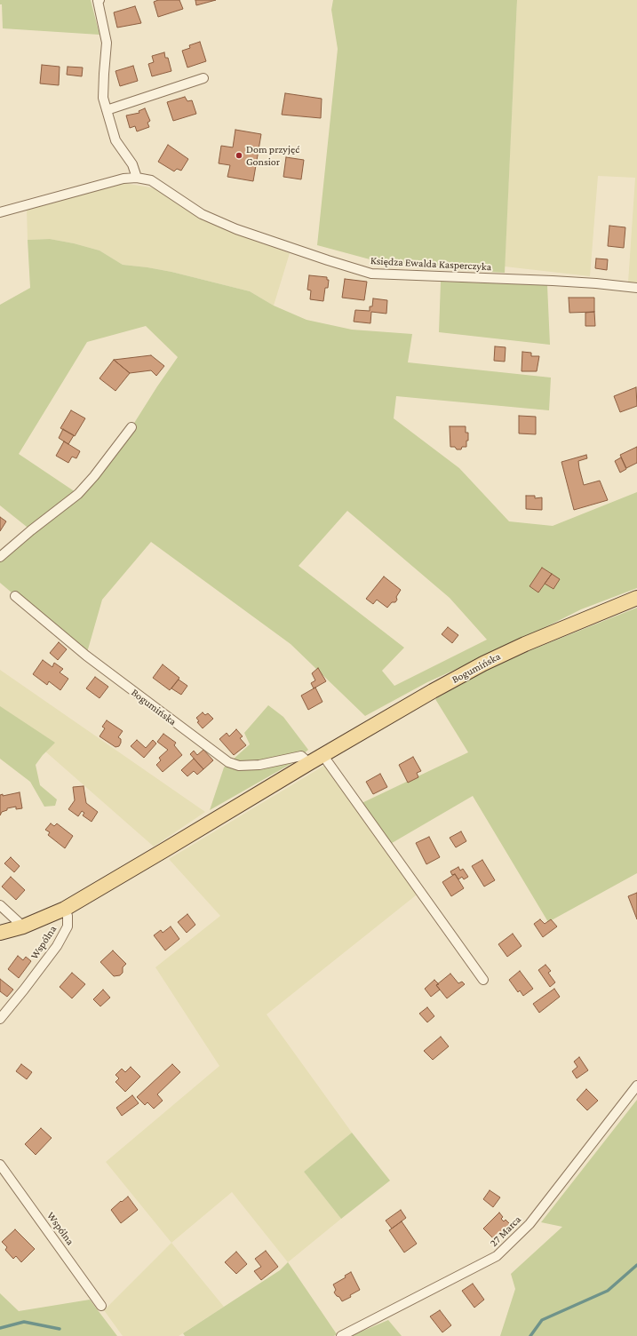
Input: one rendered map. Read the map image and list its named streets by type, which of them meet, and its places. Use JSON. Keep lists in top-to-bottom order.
{
  "streets": {
    "main road": ["Bogumińska"],
    "street": ["Księdza Ewalda Kasperczyka", "Wspólna", "27 Marca"]
  },
  "crossings": [
    ["Bogumińska", "Wspólna"]
  ],
  "places": ["Dom przyjęć Gonsior"]
}
